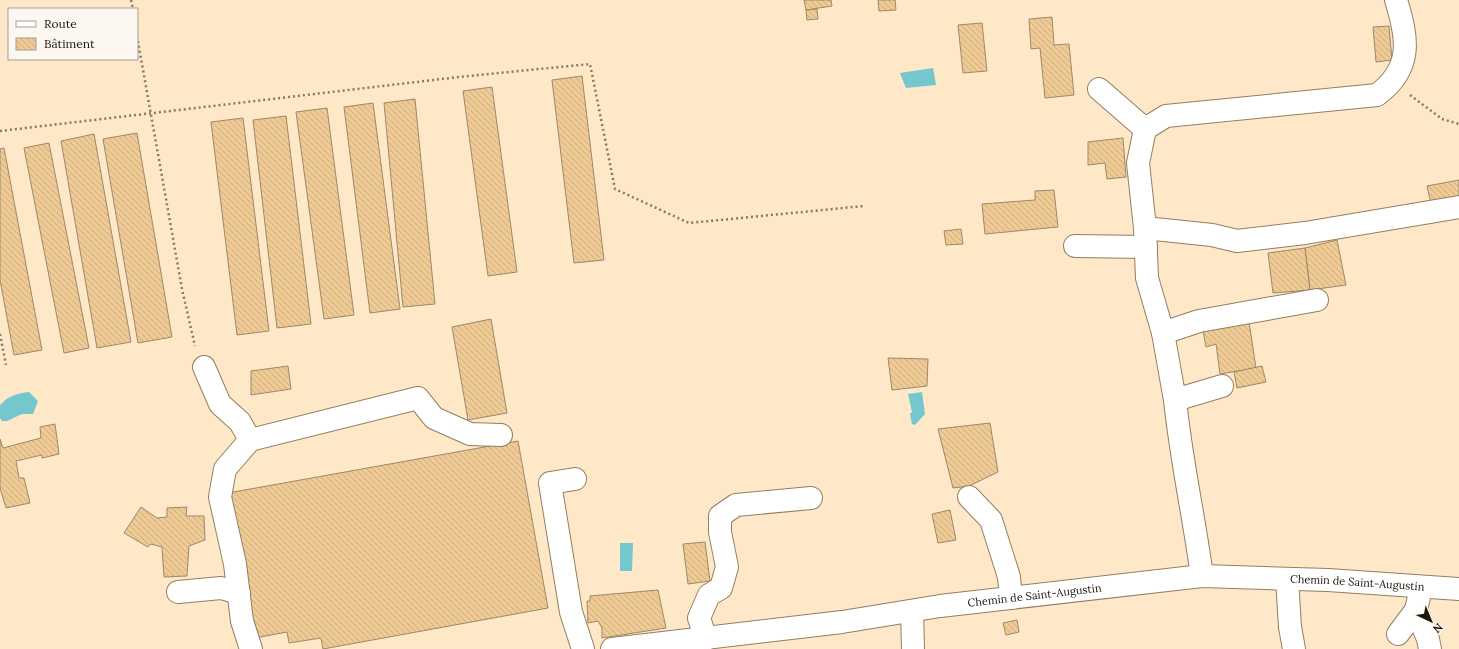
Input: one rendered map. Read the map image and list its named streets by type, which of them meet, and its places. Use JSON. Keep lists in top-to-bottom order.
{
  "streets": {
    "street": ["Chemin de Saint-Augustin"]
  },
  "legend": ["Route", "Bâtiment"],
  "north": "bottom right"
}
